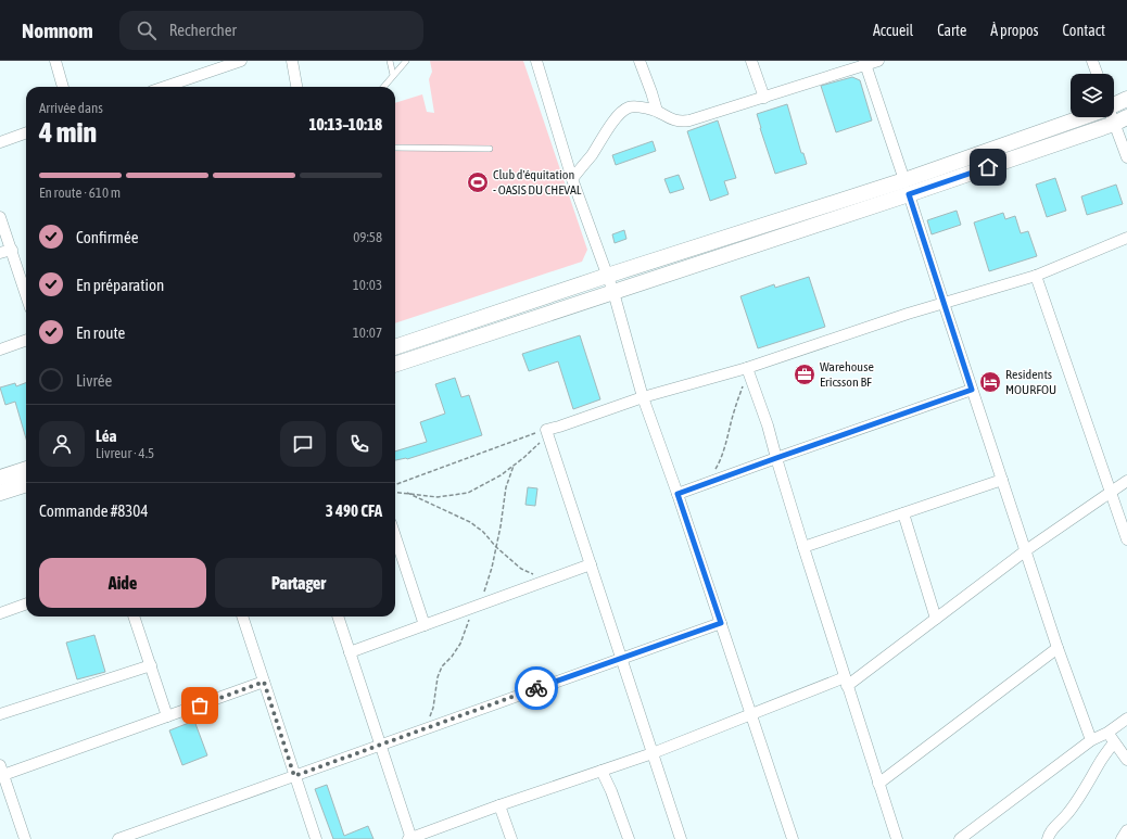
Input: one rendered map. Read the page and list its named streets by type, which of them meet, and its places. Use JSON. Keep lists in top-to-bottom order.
{
  "places": {
    "sports": ["Club d'équitation - OASIS DU CHEVAL"],
    "office": ["Warehouse Ericsson BF"],
    "hotel": ["Residents MOURFOU"]
  },
  "page": {
    "header": "Nomnom",
    "search": "Rechercher",
    "nav": [
      "Accueil",
      "Carte",
      "À propos",
      "Contact"
    ],
    "heading": ["4 min", "Arrivée dans", "10:13–10:18"],
    "panel": [
      "Léa",
      "Livreur · 4.5",
      "Commande #8304",
      "3 490 CFA"
    ],
    "bar": "En route · 610 m",
    "list": [
      ["Confirmée", "09:58"],
      ["En préparation", "10:03"],
      ["En route", "10:07"],
      "Livrée"
    ],
    "buttons": ["Aide", "Partager"]
  }
}
